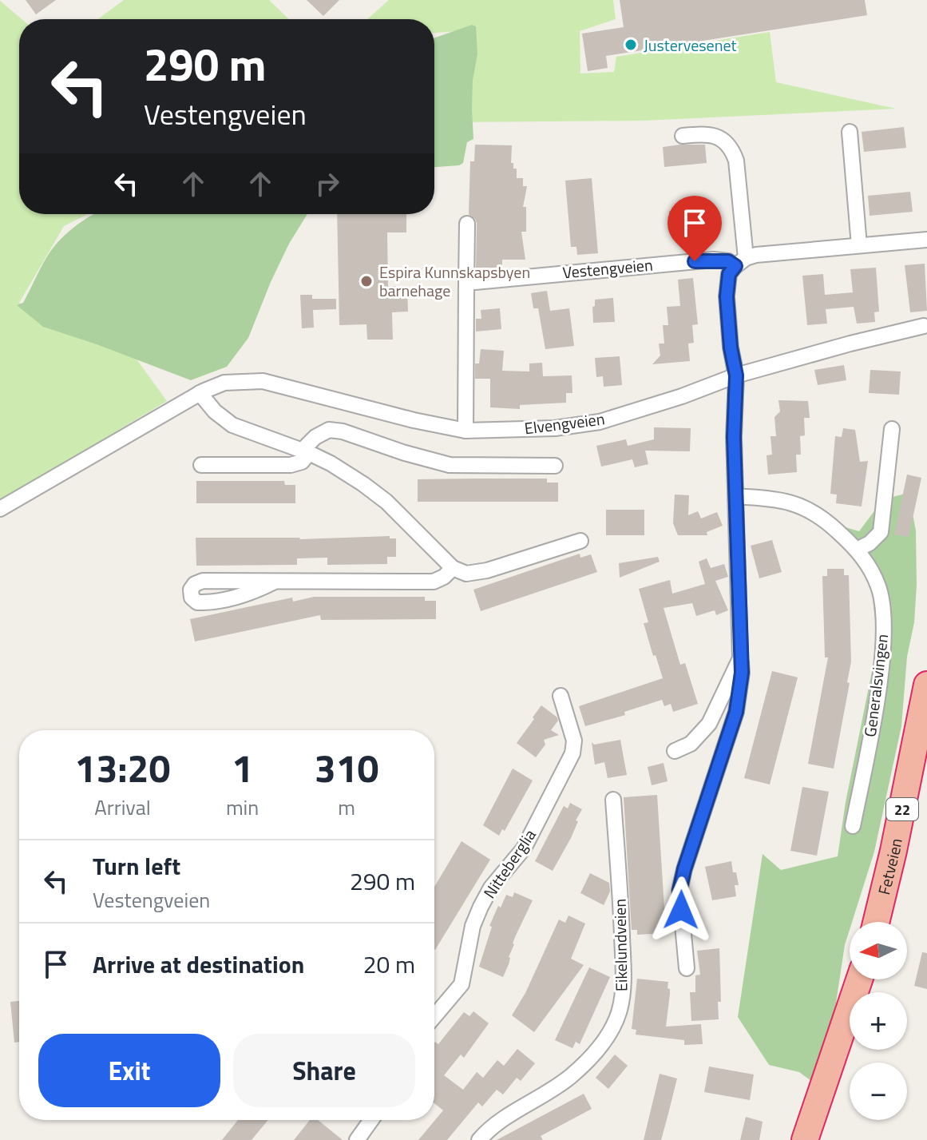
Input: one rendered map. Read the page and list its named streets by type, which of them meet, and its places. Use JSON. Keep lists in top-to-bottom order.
{
  "streets": {
    "highway": ["22", "Fetveien"],
    "street": [
      "Vestengveien",
      "Elvengveien",
      "Generalsvingen",
      "Nitteberglia",
      "Eikelundveien"
    ]
  },
  "places": ["Justervesenet", "Espira Kunnskapsbyen barnehage"],
  "north": "left",
  "page": {
    "turn": ["290 m", "Vestengveien"],
    "eta": [
      "13:20",
      "Arrival",
      "1",
      "min",
      "310",
      "m"
    ],
    "list": [
      {
        "name": "Turn left",
        "note": "Vestengveien",
        "value": "290 m"
      },
      {
        "name": "Arrive at destination",
        "value": "20 m"
      }
    ],
    "map_buttons": ["+", "−"],
    "buttons": ["Exit", "Share"]
  }
}
